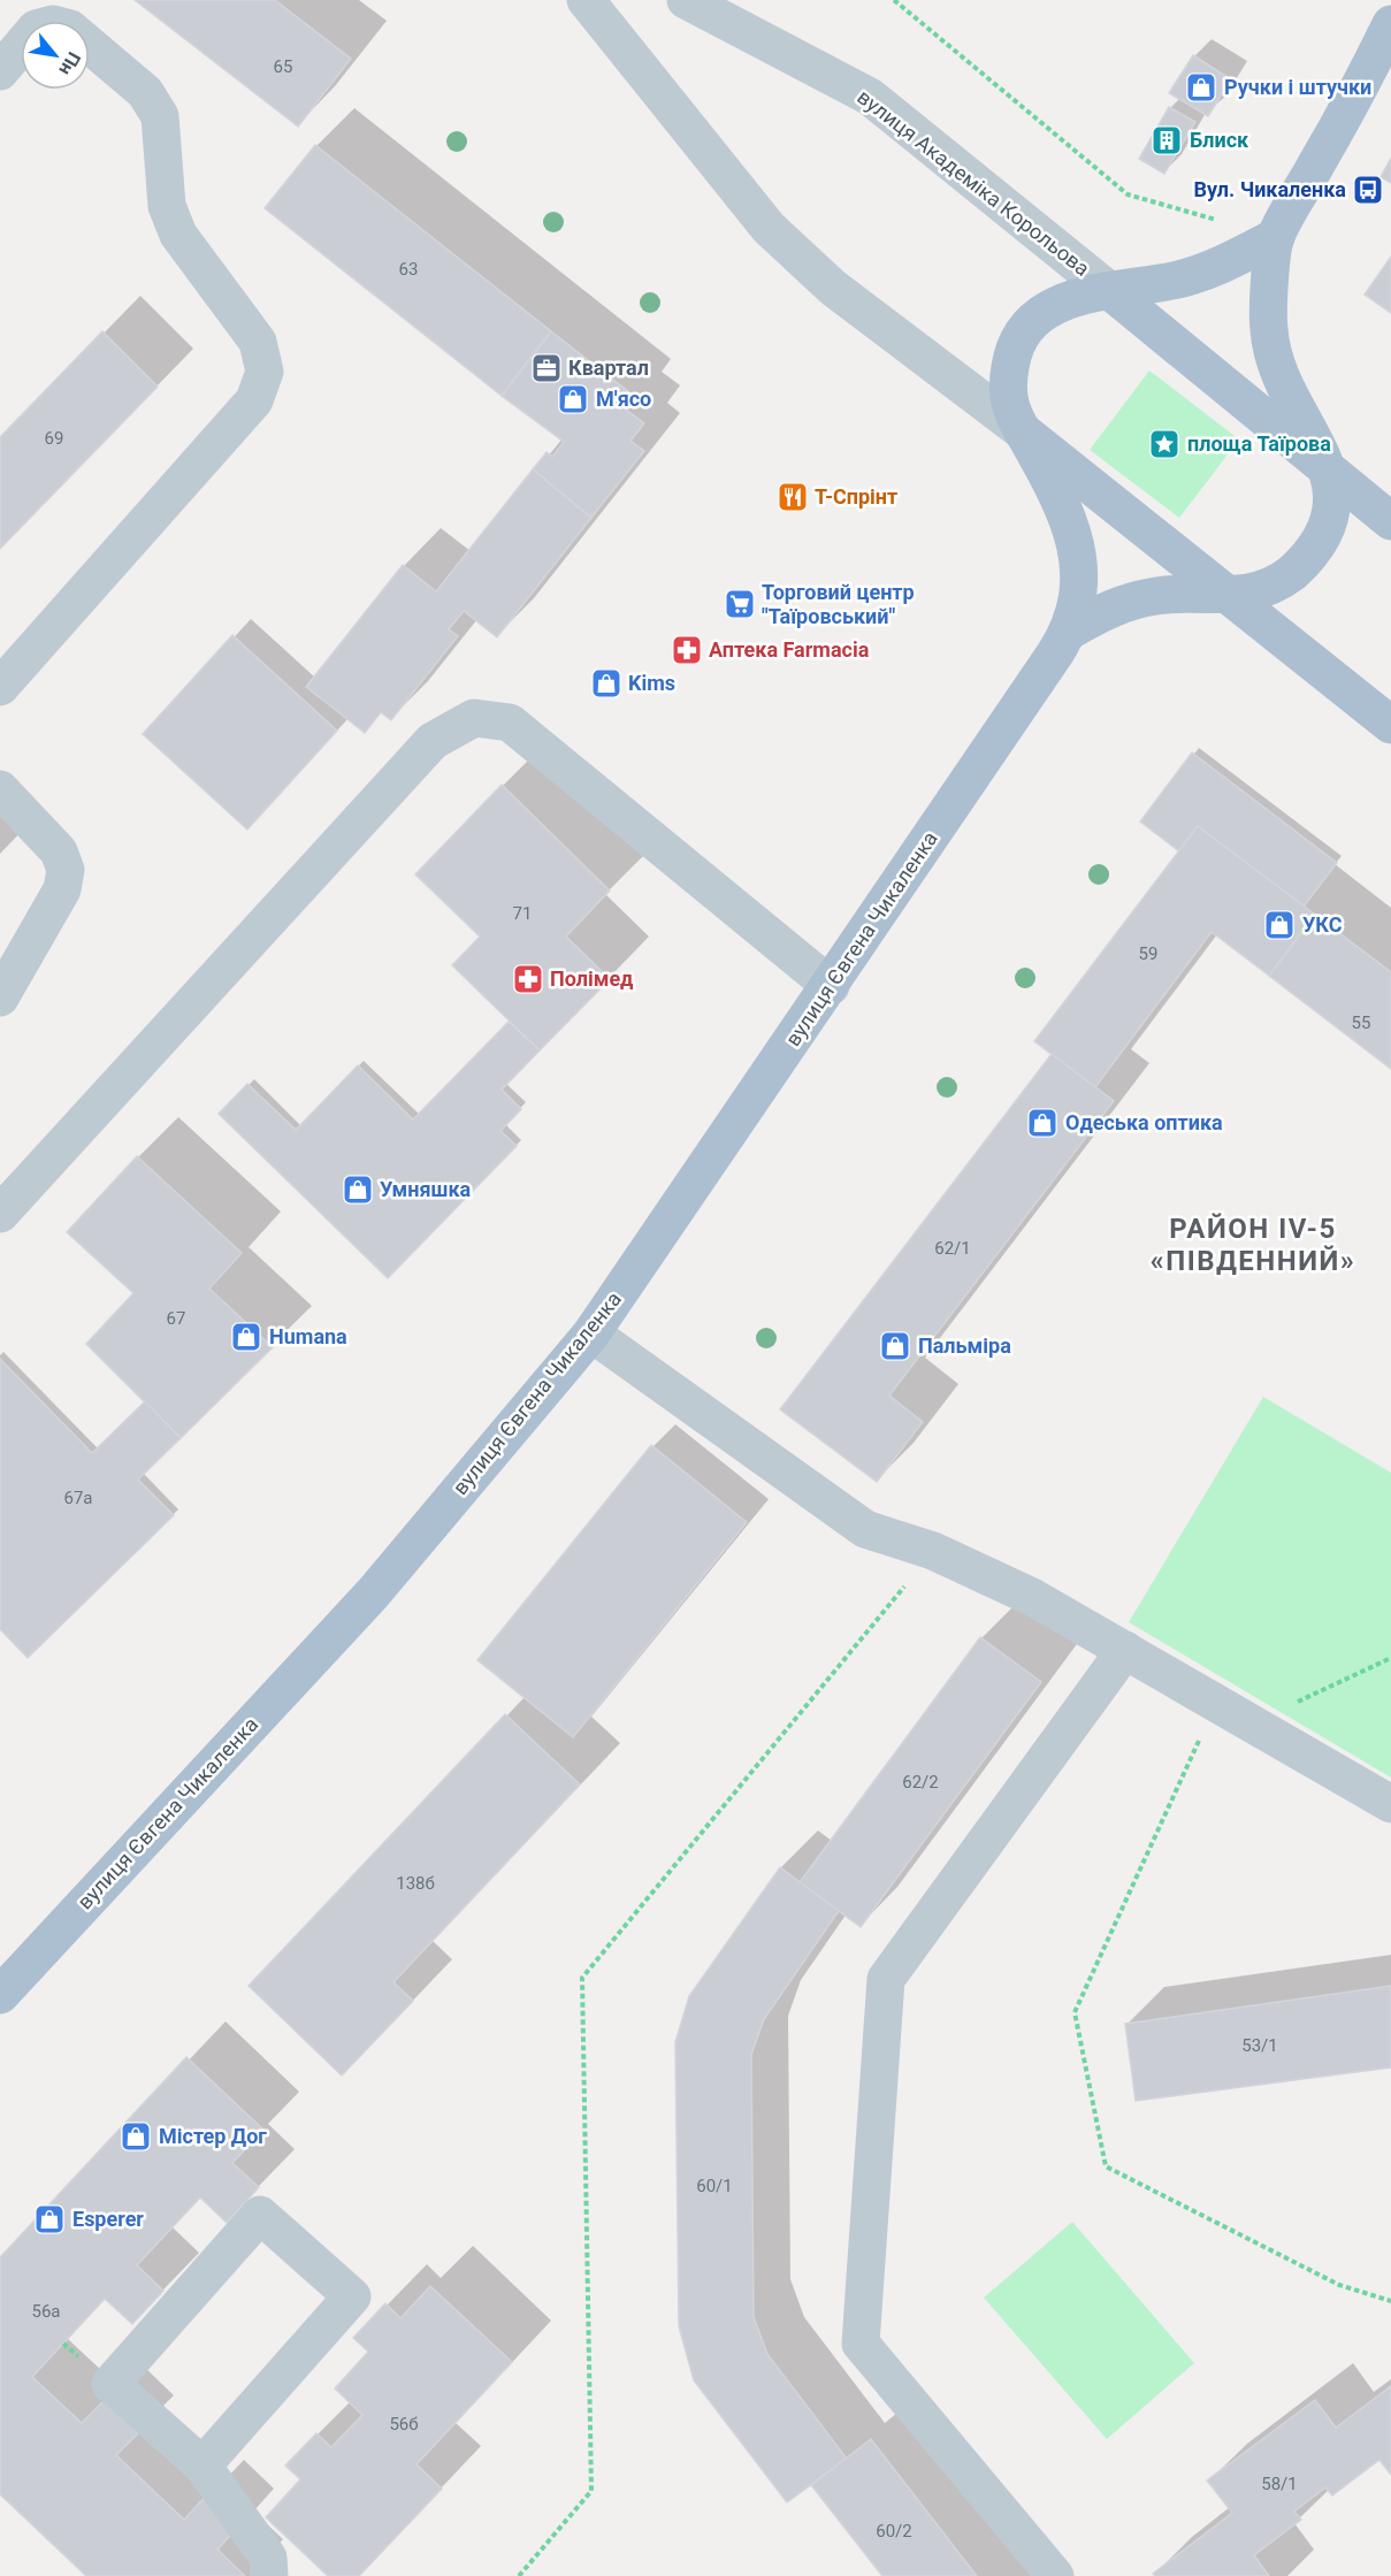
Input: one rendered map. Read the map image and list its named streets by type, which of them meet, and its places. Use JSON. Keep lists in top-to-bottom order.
{
  "streets": {
    "main road": ["вулиця Євгена Чикаленка"],
    "street": ["вулиця Академіка Корольова"]
  },
  "districts": ["РАЙОН IV-5 «ПІВДЕННИЙ»"],
  "places": {
    "shop": [
      "Ручки і штучки",
      "М'ясо",
      "Kims",
      "УКС",
      "Одеська оптика",
      "Умняшка",
      "Humana",
      "Пальміра",
      "Містер Дог",
      "Esperer"
    ],
    "building": ["Блиск"],
    "bus stop": ["Вул. Чикаленка"],
    "office": ["Квартал"],
    "place": ["площа Таїрова"],
    "restaurant": ["Т-Спрінт"],
    "supermarket": ["Торговий центр \"Таїровський\""],
    "pharmacy": ["Аптека Farmacia", "Полімед"]
  },
  "house_numbers": [
    "65",
    "63",
    "69",
    "71",
    "59",
    "55",
    "62/1",
    "67",
    "67а",
    "62/2",
    "138б",
    "53/1",
    "60/1",
    "56а",
    "56б",
    "58/1",
    "60/2"
  ],
  "north": "bottom right"
}
